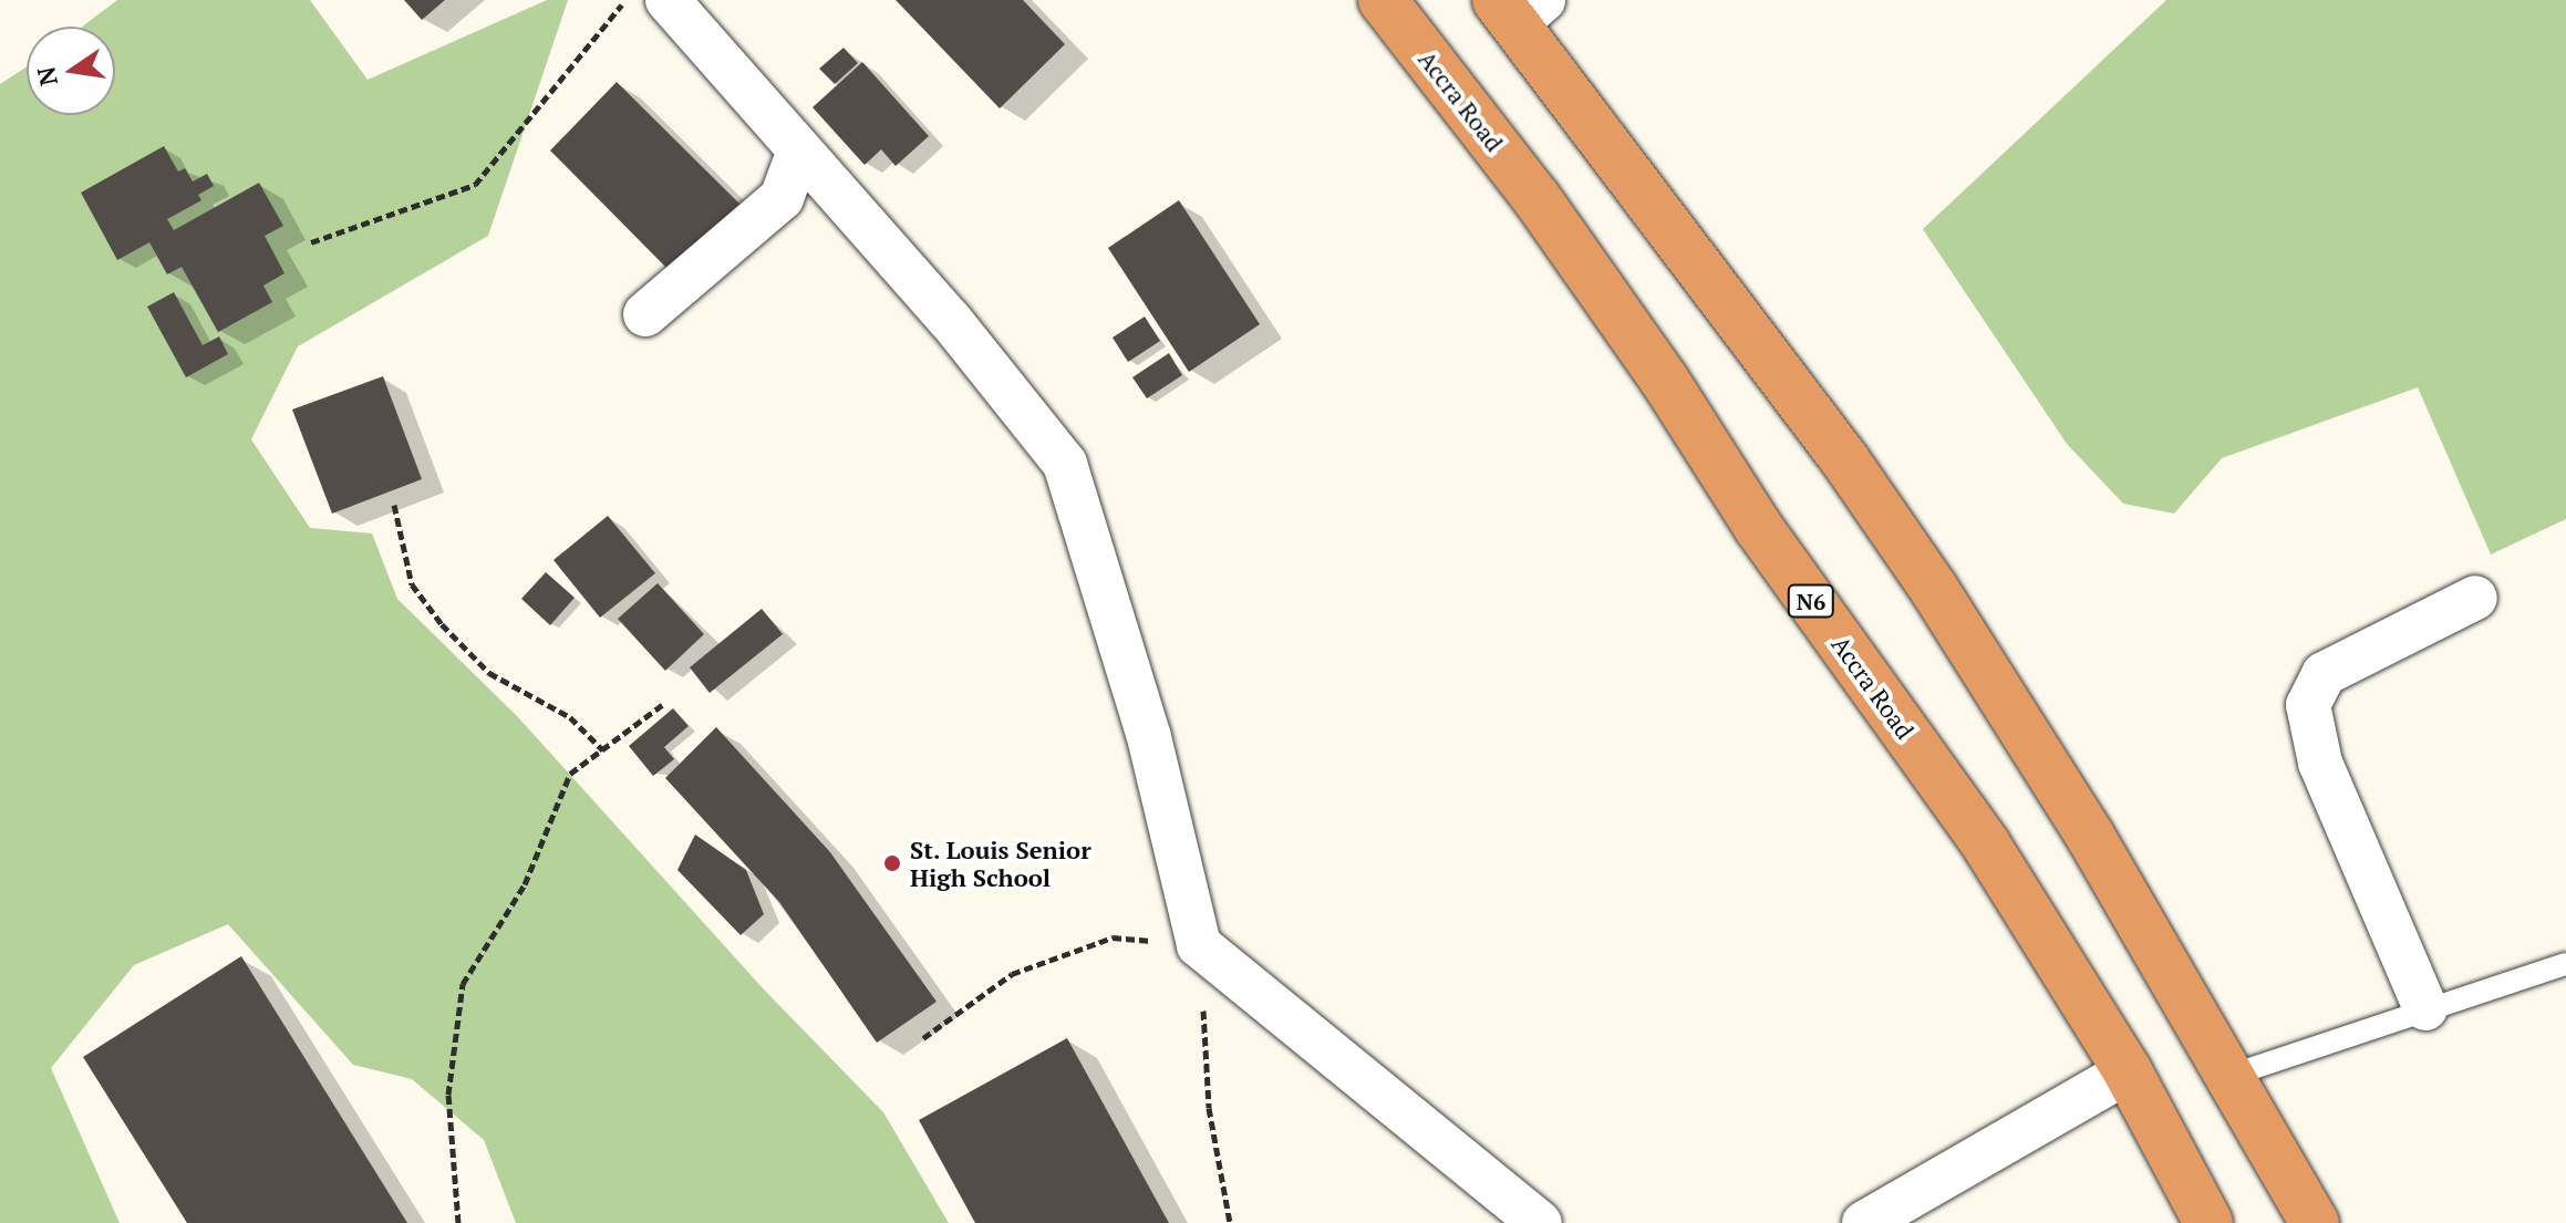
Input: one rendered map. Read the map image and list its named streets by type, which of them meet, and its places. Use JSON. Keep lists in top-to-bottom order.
{
  "streets": {
    "highway": ["Accra Road", "N6"]
  },
  "places": ["St. Louis Senior High School"],
  "north": "left"
}
